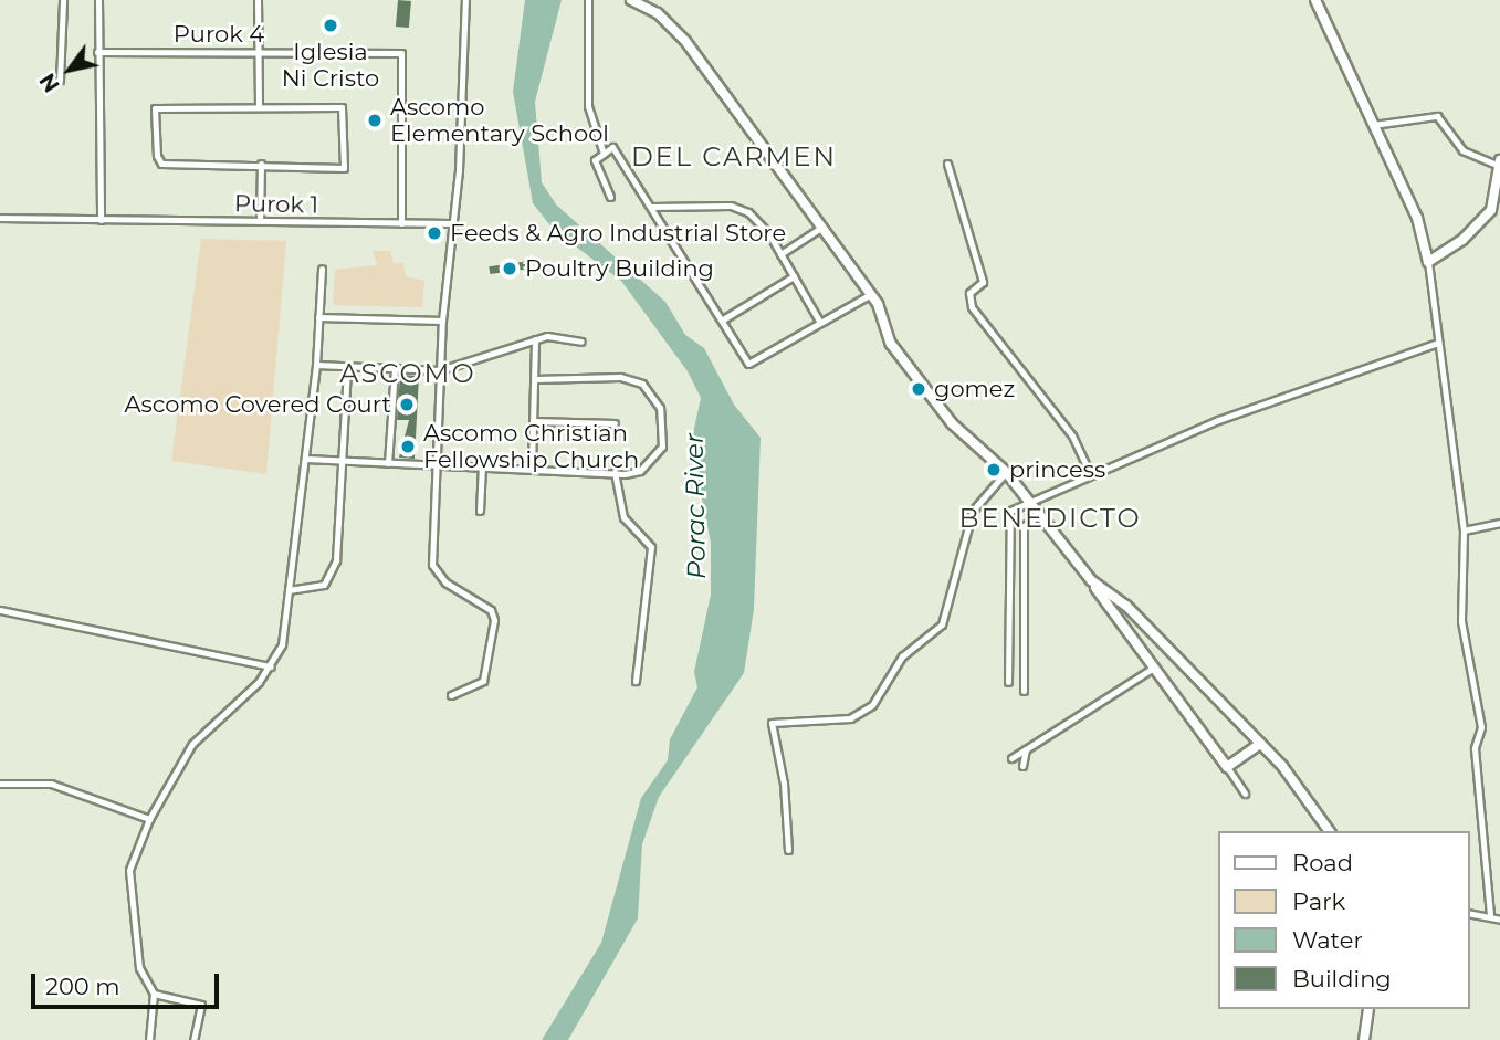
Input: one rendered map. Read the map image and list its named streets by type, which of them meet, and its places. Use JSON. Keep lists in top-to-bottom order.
{
  "streets": {
    "street": ["Purok 4", "Purok 1"]
  },
  "crossings": [
    ["Purok 4", "Purok 1"]
  ],
  "districts": ["DEL CARMEN", "ASCOMO", "BENEDICTO"],
  "water": ["Porac River"],
  "places": [
    "Iglesia Ni Cristo",
    "Ascomo Elementary School",
    "Feeds & Agro Industrial Store",
    "Poultry Building",
    "gomez",
    "Ascomo Covered Court",
    "Ascomo Christian Fellowship Church",
    "princess"
  ],
  "legend": [
    "Road",
    "Park",
    "Water",
    "Building"
  ],
  "scale_bar": "200 m",
  "north": "bottom left"
}
